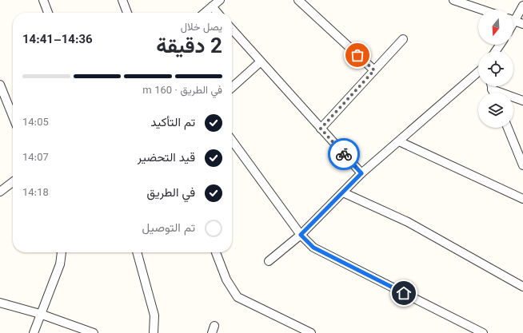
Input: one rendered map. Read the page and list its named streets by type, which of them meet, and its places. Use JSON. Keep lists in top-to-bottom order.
{
  "north": "bottom",
  "page": {
    "heading": ["2 دقيقة", "يصل خلال", "14:36–14:41"],
    "bar": "في الطريق · 160 m",
    "list": [
      ["تم التأكيد", "14:05"],
      ["قيد التحضير", "14:07"],
      ["في الطريق", "14:18"],
      "تم التوصيل"
    ]
  }
}
